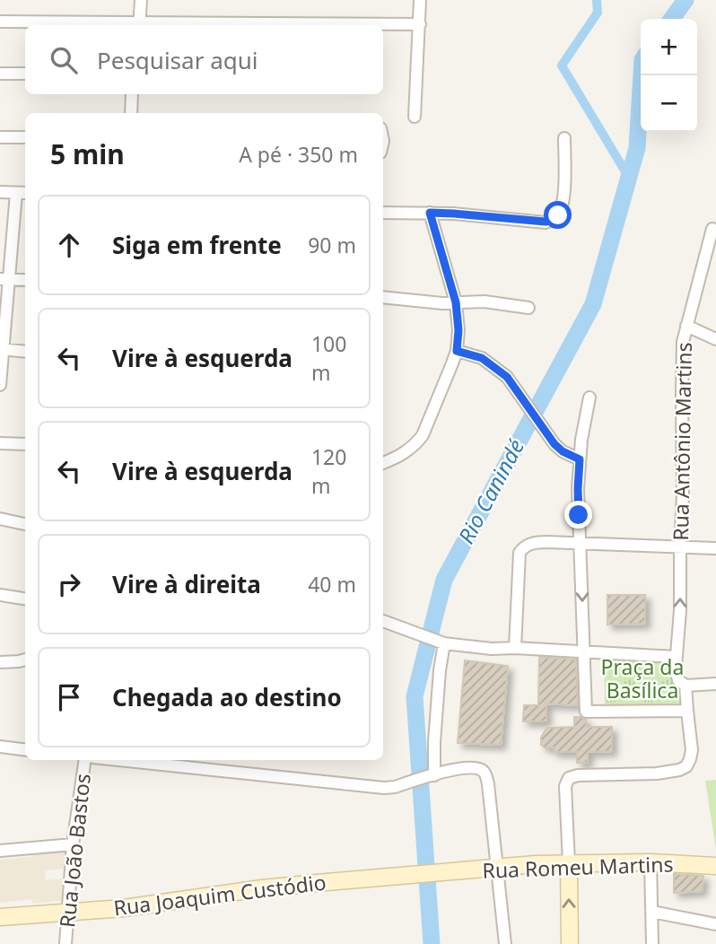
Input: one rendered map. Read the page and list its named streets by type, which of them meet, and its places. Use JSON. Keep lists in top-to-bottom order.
{
  "streets": {
    "main road": ["Rua Romeu Martins", "Rua Joaquim Custódio"],
    "street": ["Rua Antônio Martins", "Rua João Bastos"]
  },
  "crossings": [
    ["Rua João Bastos", "Rua Joaquim Custódio"],
    ["Rua Romeu Martins", "Rua Joaquim Custódio"]
  ],
  "water": ["Rio Canindé"],
  "parks": ["Praça da Basílica"],
  "page": {
    "map_buttons": ["+", "−"],
    "search": "Pesquisar aqui",
    "heading": ["5 min", "A pé · 350 m"],
    "list": [
      ["Siga em frente", "90 m"],
      ["Vire à esquerda", "100 m"],
      ["Vire à esquerda", "120 m"],
      ["Vire à direita", "40 m"],
      "Chegada ao destino"
    ]
  }
}
